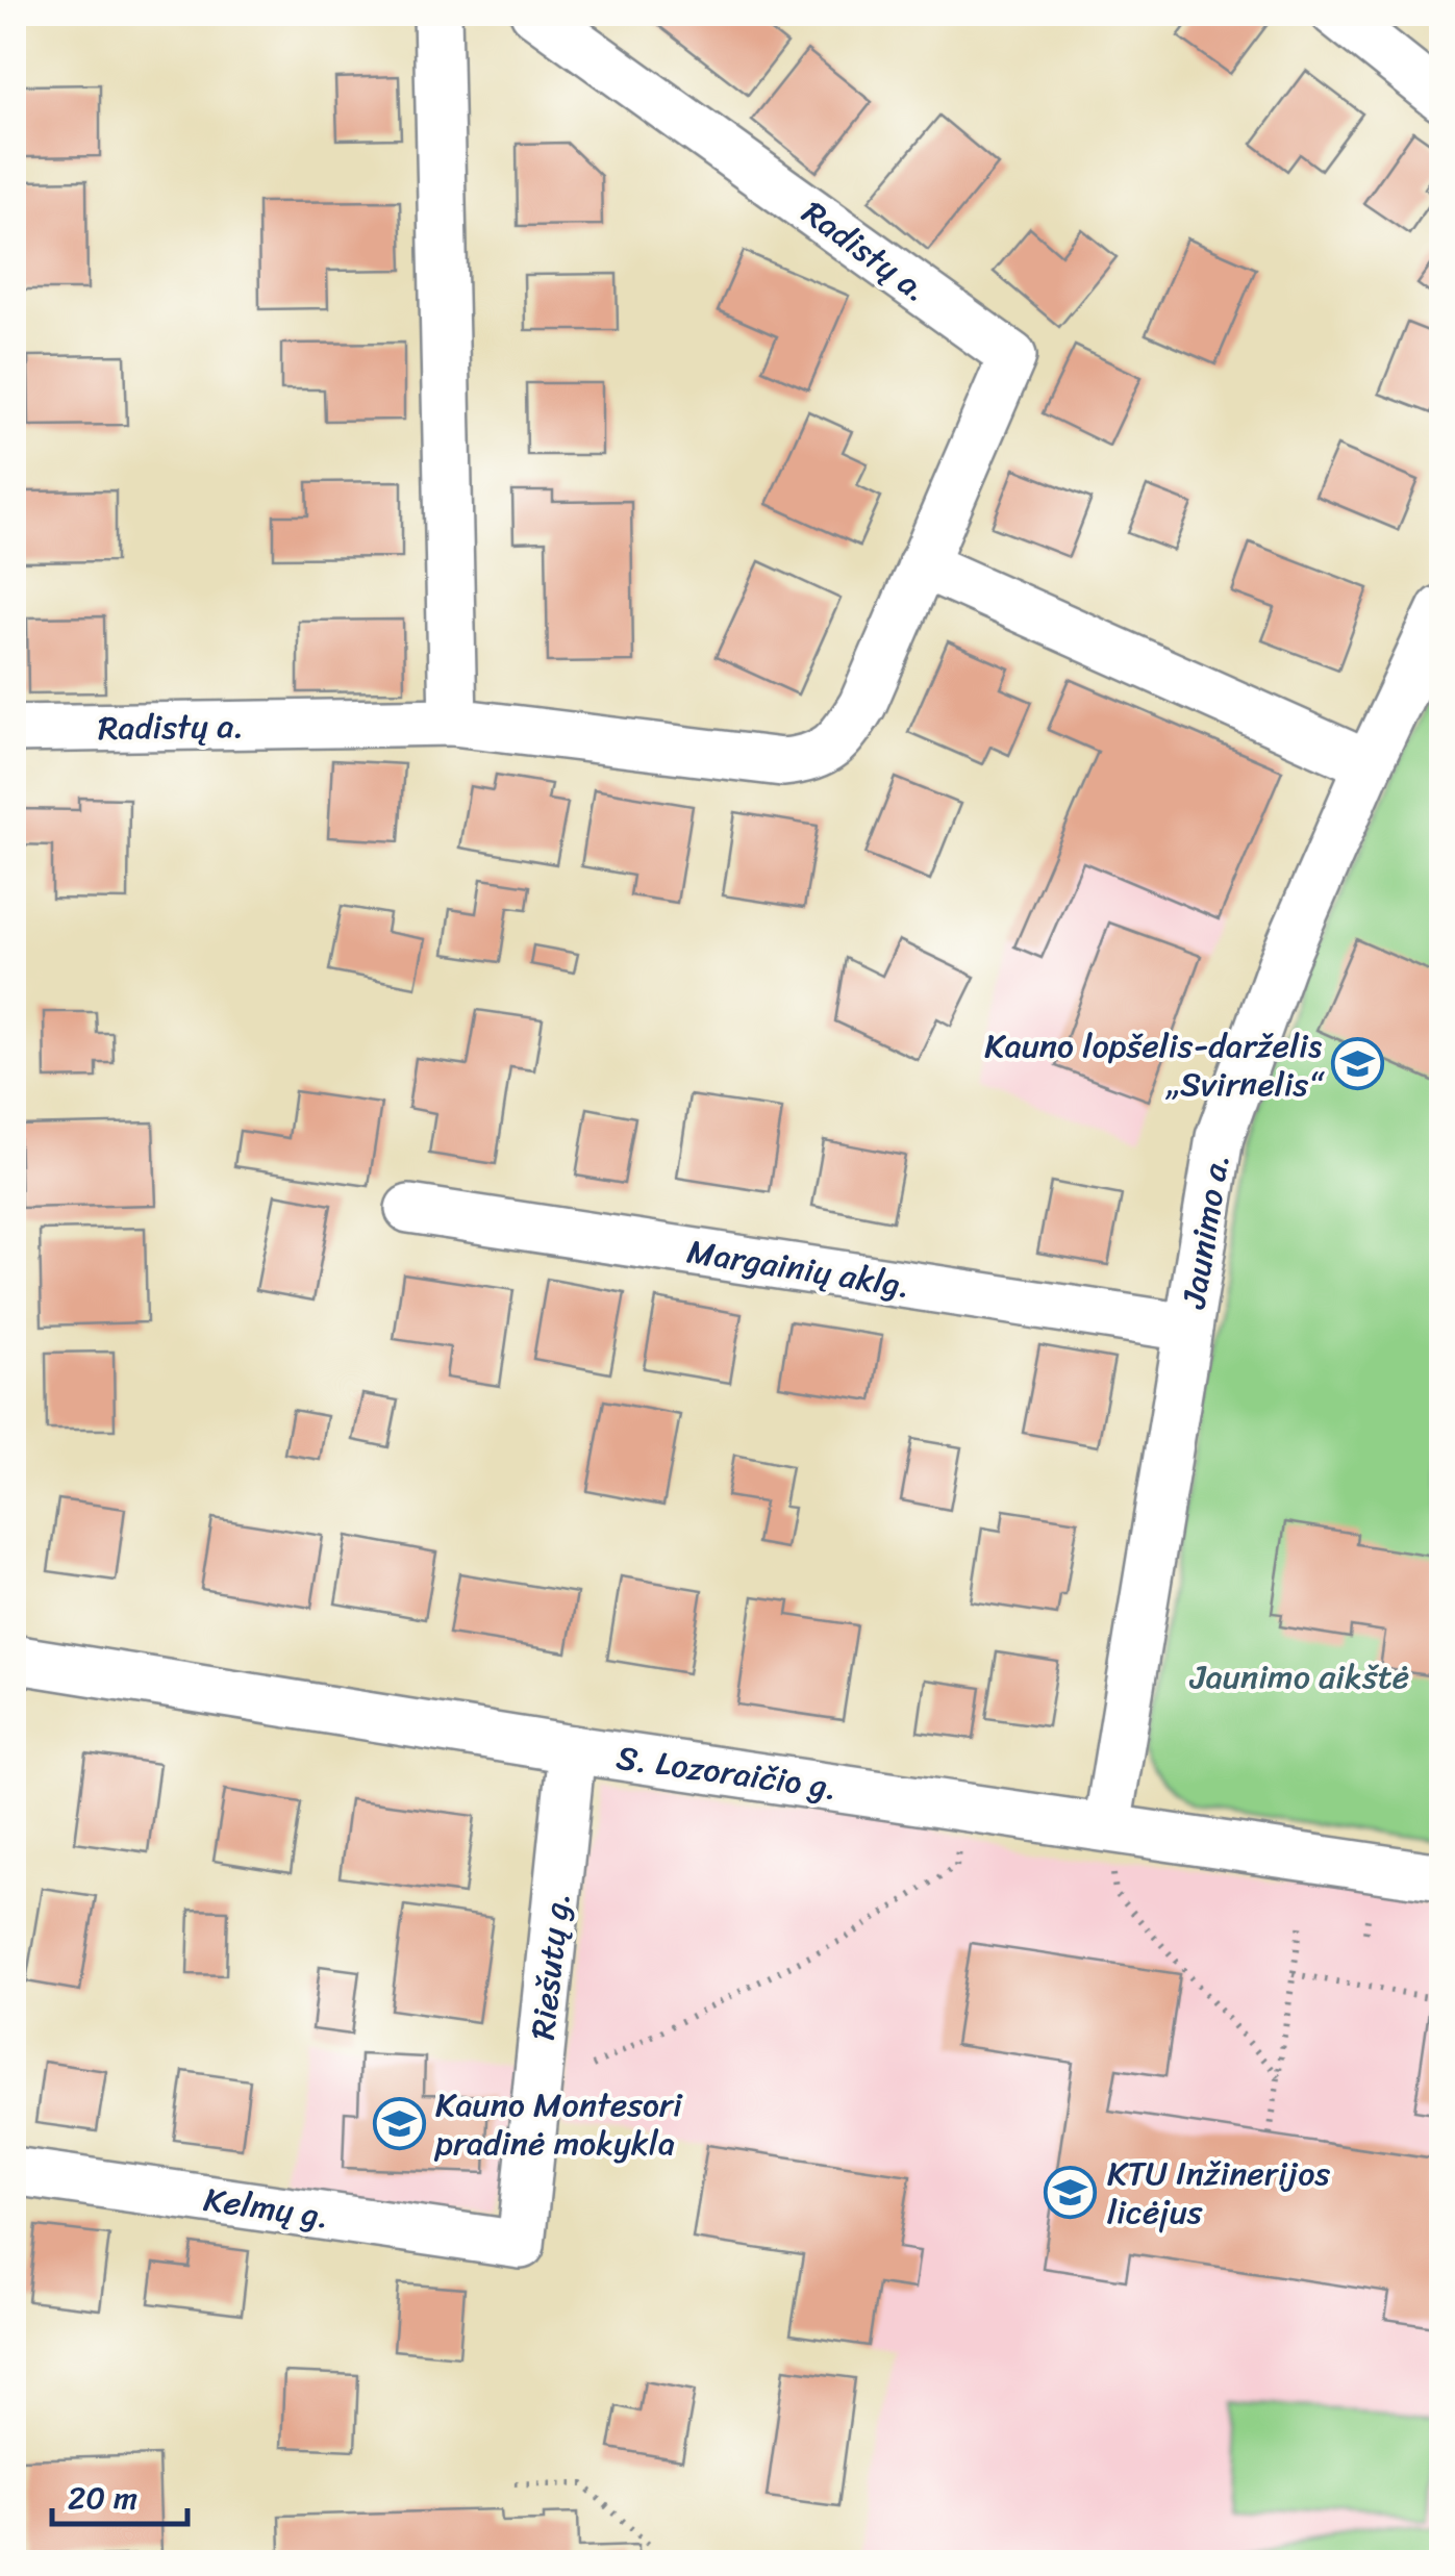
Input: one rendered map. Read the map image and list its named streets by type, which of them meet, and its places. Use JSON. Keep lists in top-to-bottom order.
{
  "streets": {
    "street": [
      "Radistų a.",
      "Jaunimo a.",
      "Margainių aklg.",
      "S. Lozoraičio g.",
      "Riešutų g.",
      "Kelmų g."
    ]
  },
  "crossings": [
    ["Jaunimo a.", "Margainių aklg."],
    ["Jaunimo a.", "S. Lozoraičio g."],
    ["S. Lozoraičio g.", "Riešutų g."],
    ["Riešutų g.", "Kelmų g."]
  ],
  "parks": ["Jaunimo aikštė"],
  "places": {
    "school or university": ["Kauno lopšelis-darželis „Svirnelis“", "Kauno Montesori pradinė mokykla", "KTU Inžinerijos licėjus"]
  },
  "scale_bar": "20 m"
}
